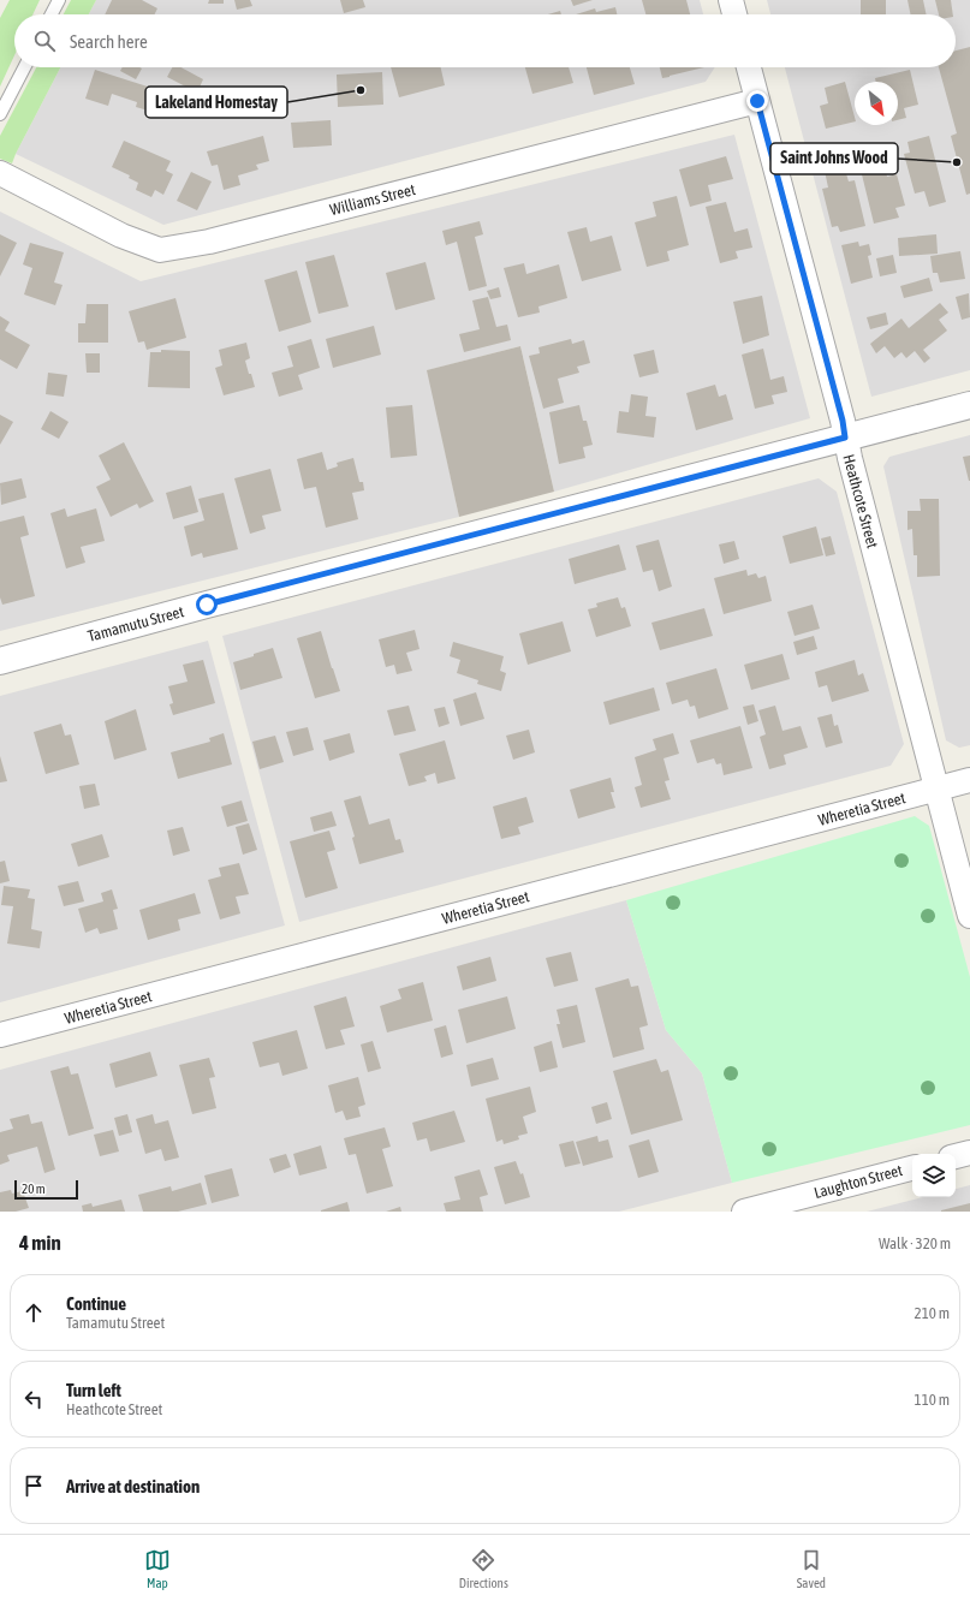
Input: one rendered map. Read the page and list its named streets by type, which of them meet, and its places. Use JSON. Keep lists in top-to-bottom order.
{
  "streets": {
    "street": [
      "Williams Street",
      "Heathcote Street",
      "Tamamutu Street",
      "Wheretia Street",
      "Laughton Street"
    ]
  },
  "crossings": [
    ["Williams Street", "Heathcote Street"],
    ["Heathcote Street", "Tamamutu Street"],
    ["Heathcote Street", "Wheretia Street"]
  ],
  "places": ["Lakeland Homestay", "Saint Johns Wood"],
  "scale_bar": "20 m",
  "north": "bottom right",
  "page": {
    "search": "Search here",
    "scale": "20 m",
    "heading": ["4 min", "Walk · 320 m"],
    "list": [
      ["Continue", "Tamamutu Street", "210 m"],
      ["Turn left", "Heathcote Street", "110 m"],
      "Arrive at destination"
    ],
    "nav": ["Map", "Directions", "Saved"]
  }
}
